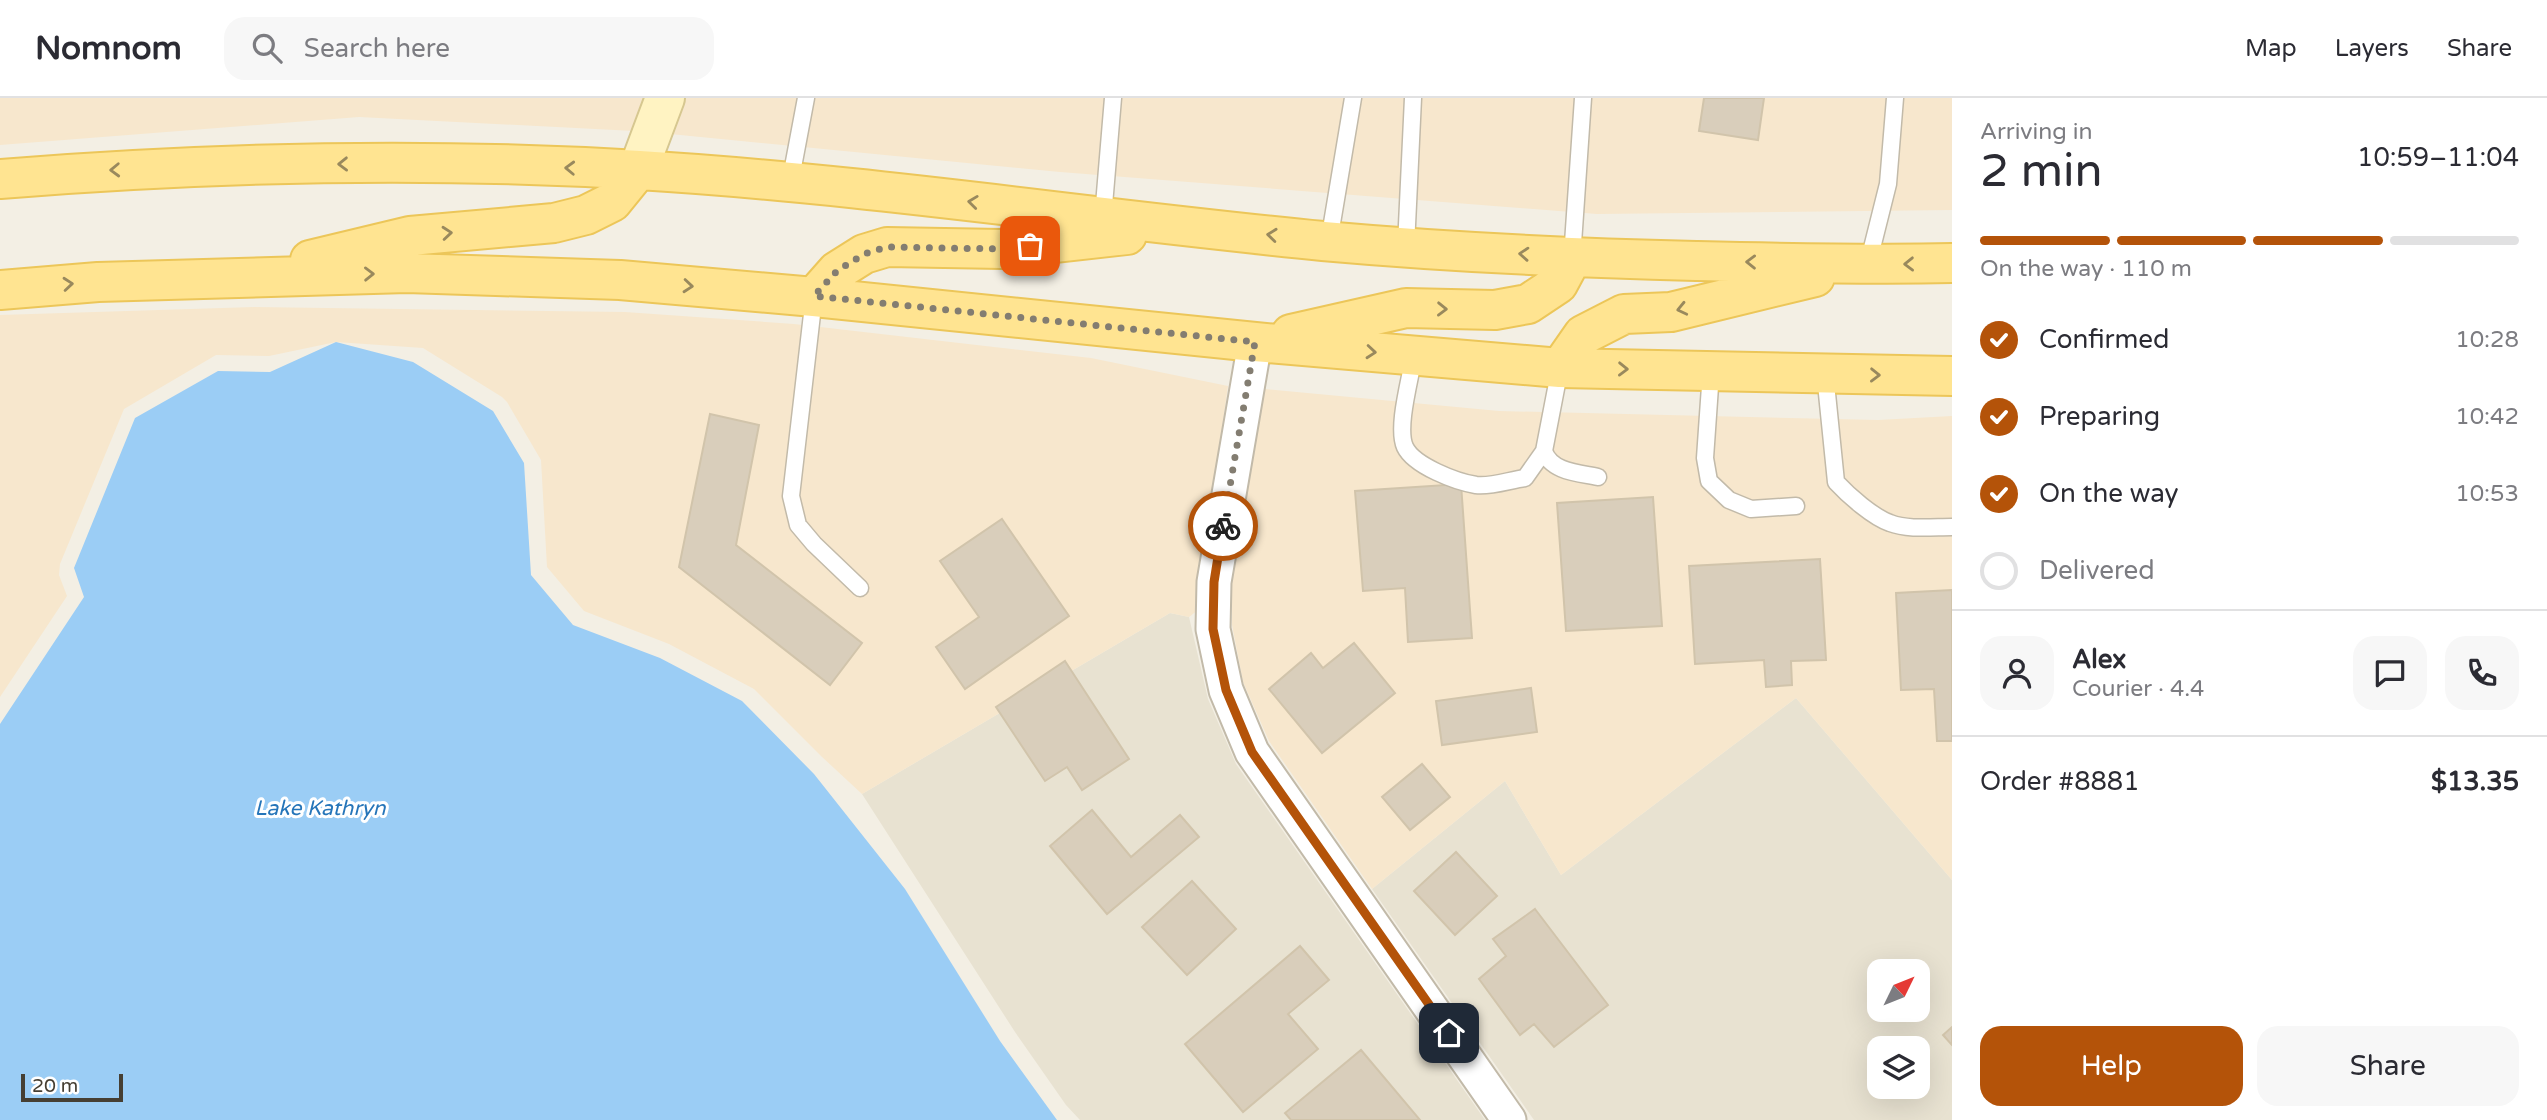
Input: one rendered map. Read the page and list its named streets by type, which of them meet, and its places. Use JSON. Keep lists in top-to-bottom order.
{
  "water": ["Lake Kathryn"],
  "scale_bar": "20 m",
  "north": "top right",
  "page": {
    "header": "Nomnom",
    "search": "Search here",
    "nav": ["Map", "Layers", "Share"],
    "heading": ["2 min", "Arriving in", "10:59–11:04"],
    "panel": [
      "Alex",
      "Courier · 4.4",
      "Order #8881",
      "$13.35"
    ],
    "bar": "On the way · 110 m",
    "list": [
      ["Confirmed", "10:28"],
      ["Preparing", "10:42"],
      ["On the way", "10:53"],
      "Delivered"
    ],
    "buttons": ["Help", "Share"],
    "scale": "20 m"
  }
}
